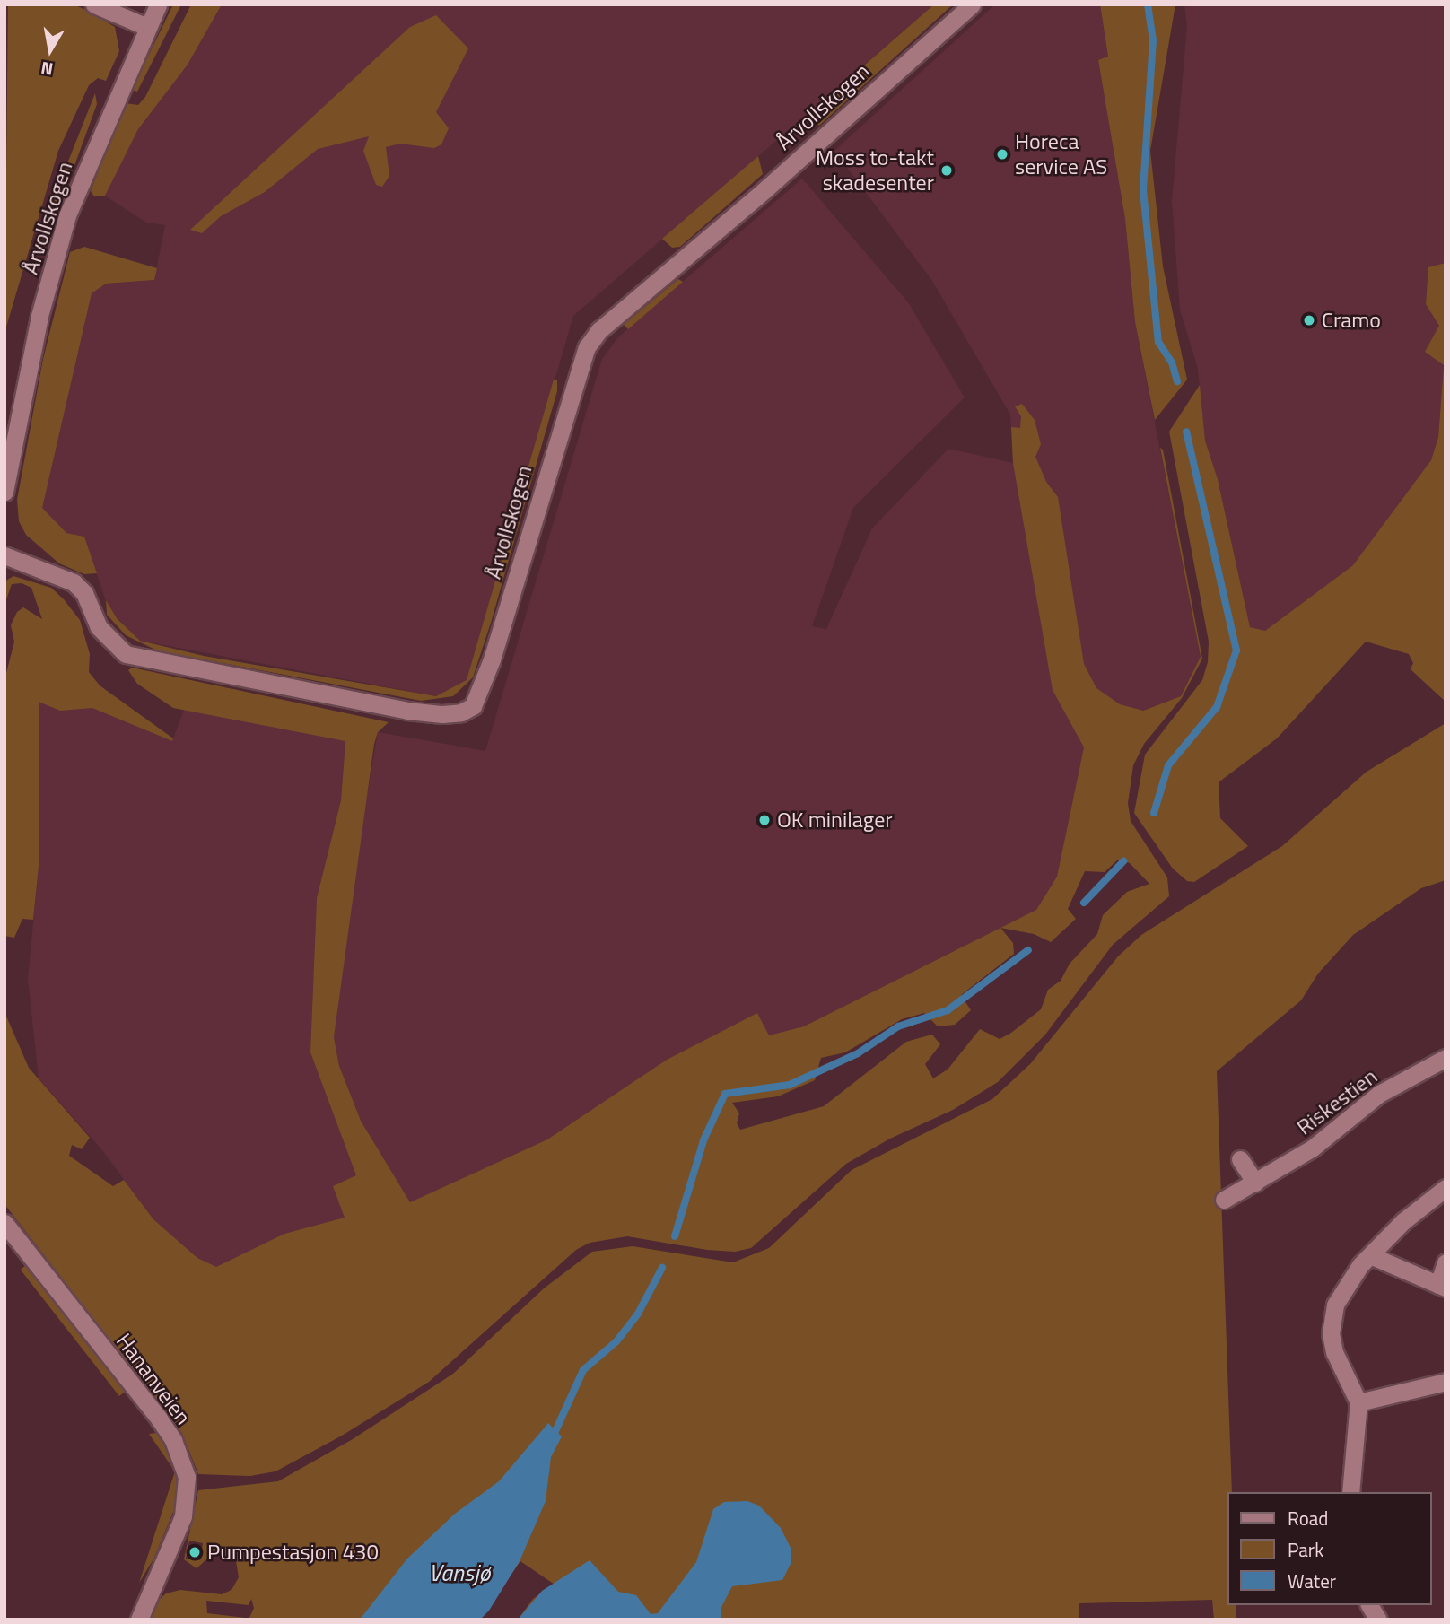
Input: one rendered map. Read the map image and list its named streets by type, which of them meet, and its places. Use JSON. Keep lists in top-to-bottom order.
{
  "streets": {
    "street": ["Årvollskogen", "Riskestien", "Hananveien"]
  },
  "water": ["Vansjø"],
  "places": [
    "Horeca service AS",
    "Moss to-takt skadesenter",
    "Cramo",
    "OK minilager",
    "Pumpestasjon 430"
  ],
  "legend": ["Road", "Park", "Water"],
  "north": "bottom"
}
